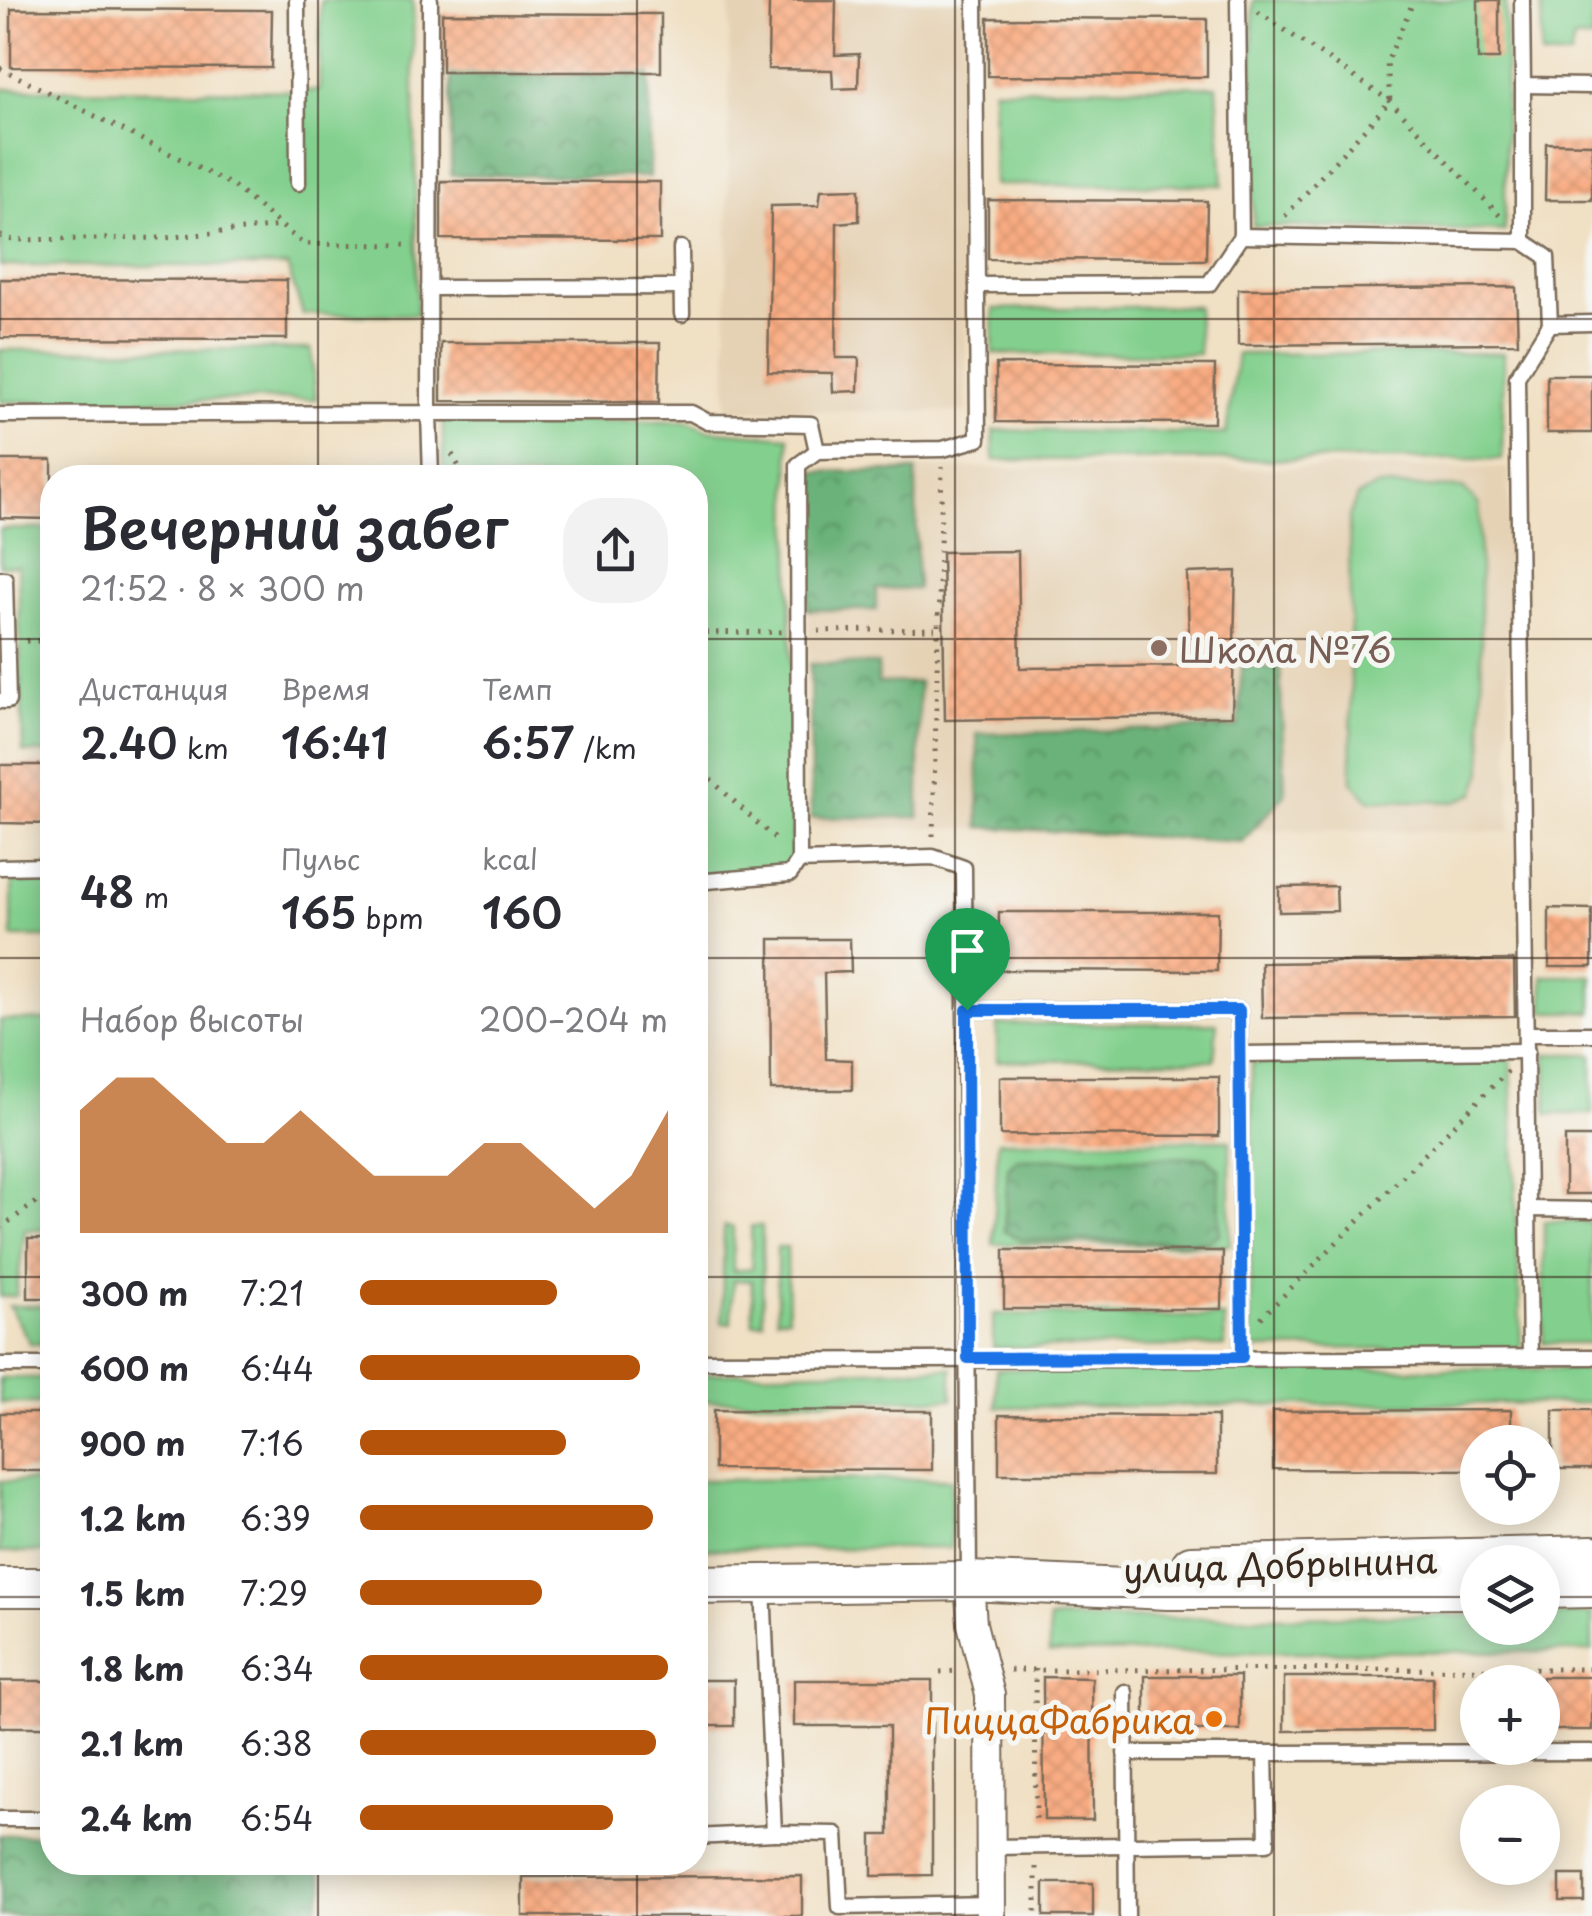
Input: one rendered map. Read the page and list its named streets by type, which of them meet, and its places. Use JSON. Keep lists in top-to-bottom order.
{
  "streets": {
    "main road": ["улица Добрынина"]
  },
  "places": ["Школа №76", "ПиццаФабрика"],
  "page": {
    "heading": ["Вечерний забег", "21:52 · 8 × 300 m"],
    "stats": [
      ["Дистанция", "2.40 km"],
      ["Время", "16:41"],
      ["Темп", "6:57 /km"],
      ["48 m"],
      ["Пульс", "165 bpm"],
      ["kcal", "160"]
    ],
    "chart": ["Набор высоты", "200–204 m"],
    "list": [
      {
        "name": "300 m",
        "note": "7:21"
      },
      {
        "name": "600 m",
        "note": "6:44"
      },
      {
        "name": "900 m",
        "note": "7:16"
      },
      {
        "name": "1.2 km",
        "note": "6:39"
      },
      {
        "name": "1.5 km",
        "note": "7:29"
      },
      {
        "name": "1.8 km",
        "note": "6:34"
      },
      {
        "name": "2.1 km",
        "note": "6:38"
      },
      {
        "name": "2.4 km",
        "note": "6:54"
      }
    ],
    "map_buttons": ["+", "−"]
  }
}
